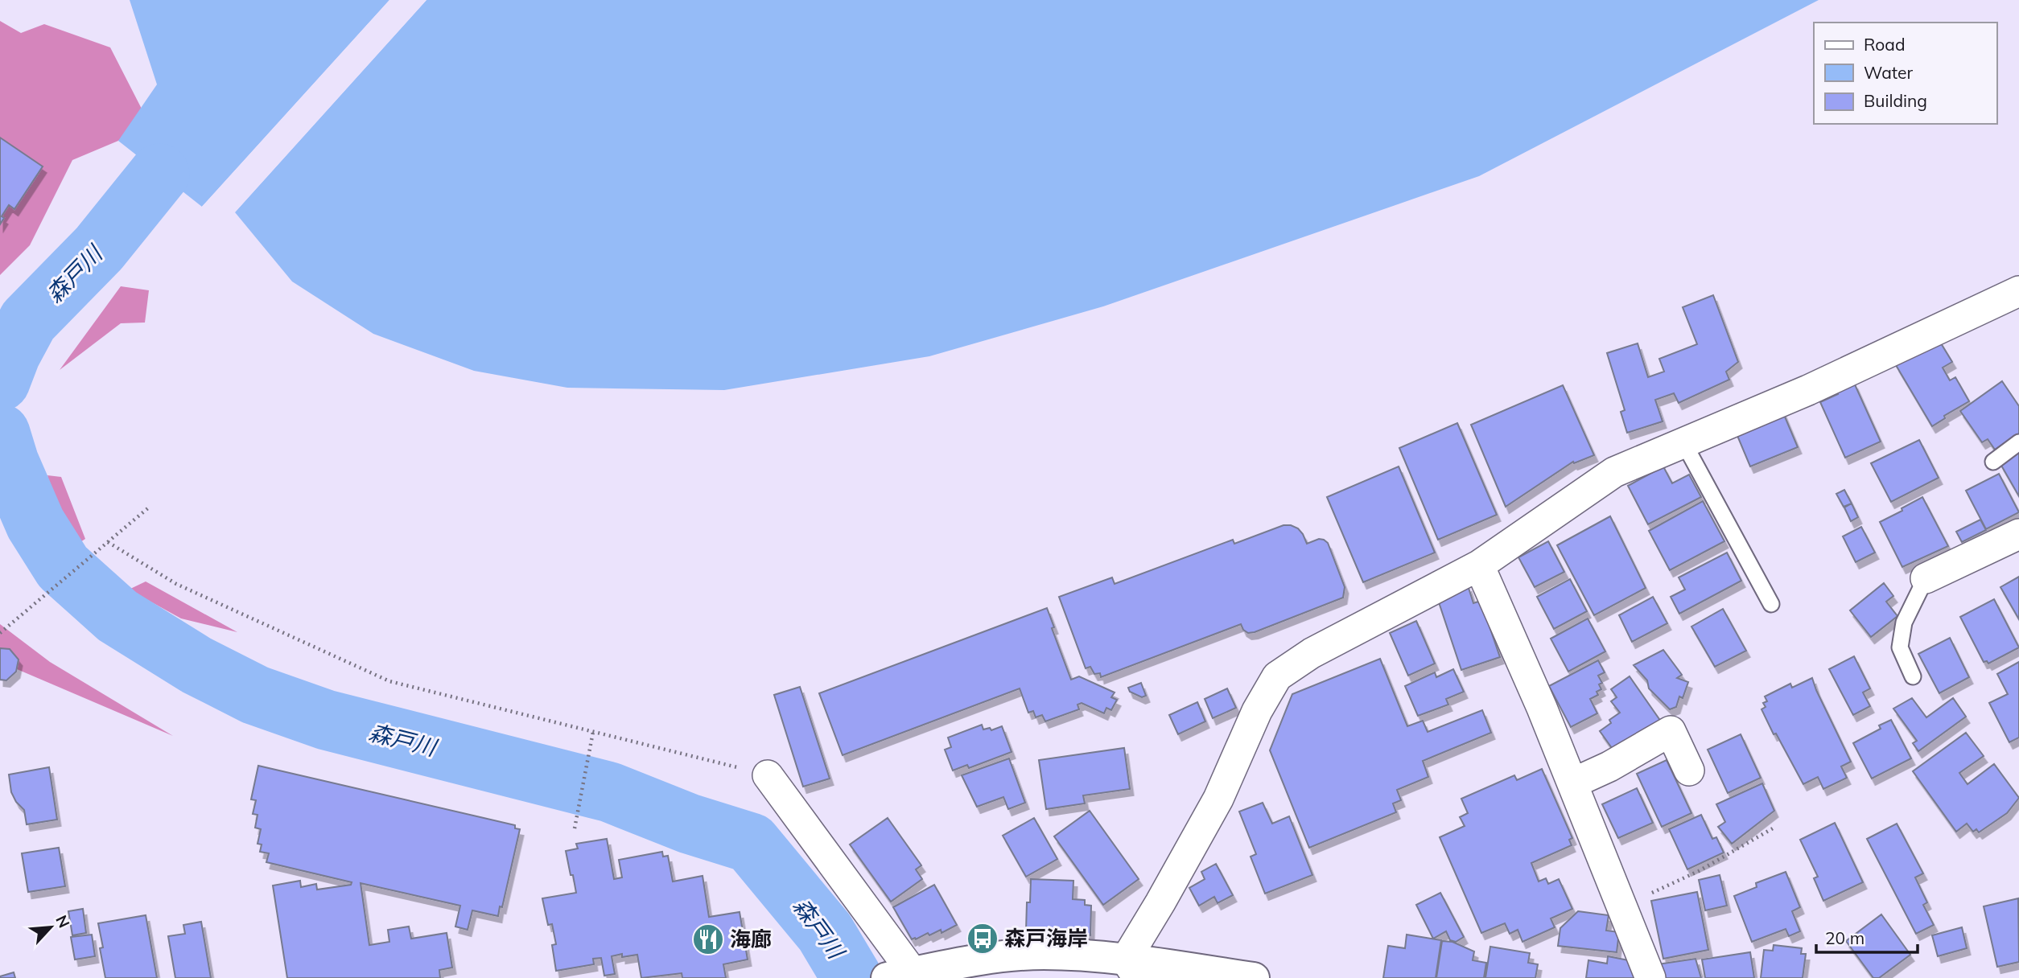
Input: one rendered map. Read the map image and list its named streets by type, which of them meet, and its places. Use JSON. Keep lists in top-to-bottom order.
{
  "water": ["森戸川"],
  "places": {
    "bus stop": ["森戸海岸"],
    "restaurant": ["海廊"]
  },
  "legend": ["Road", "Water", "Building"],
  "scale_bar": "20 m",
  "north": "top right"
}
